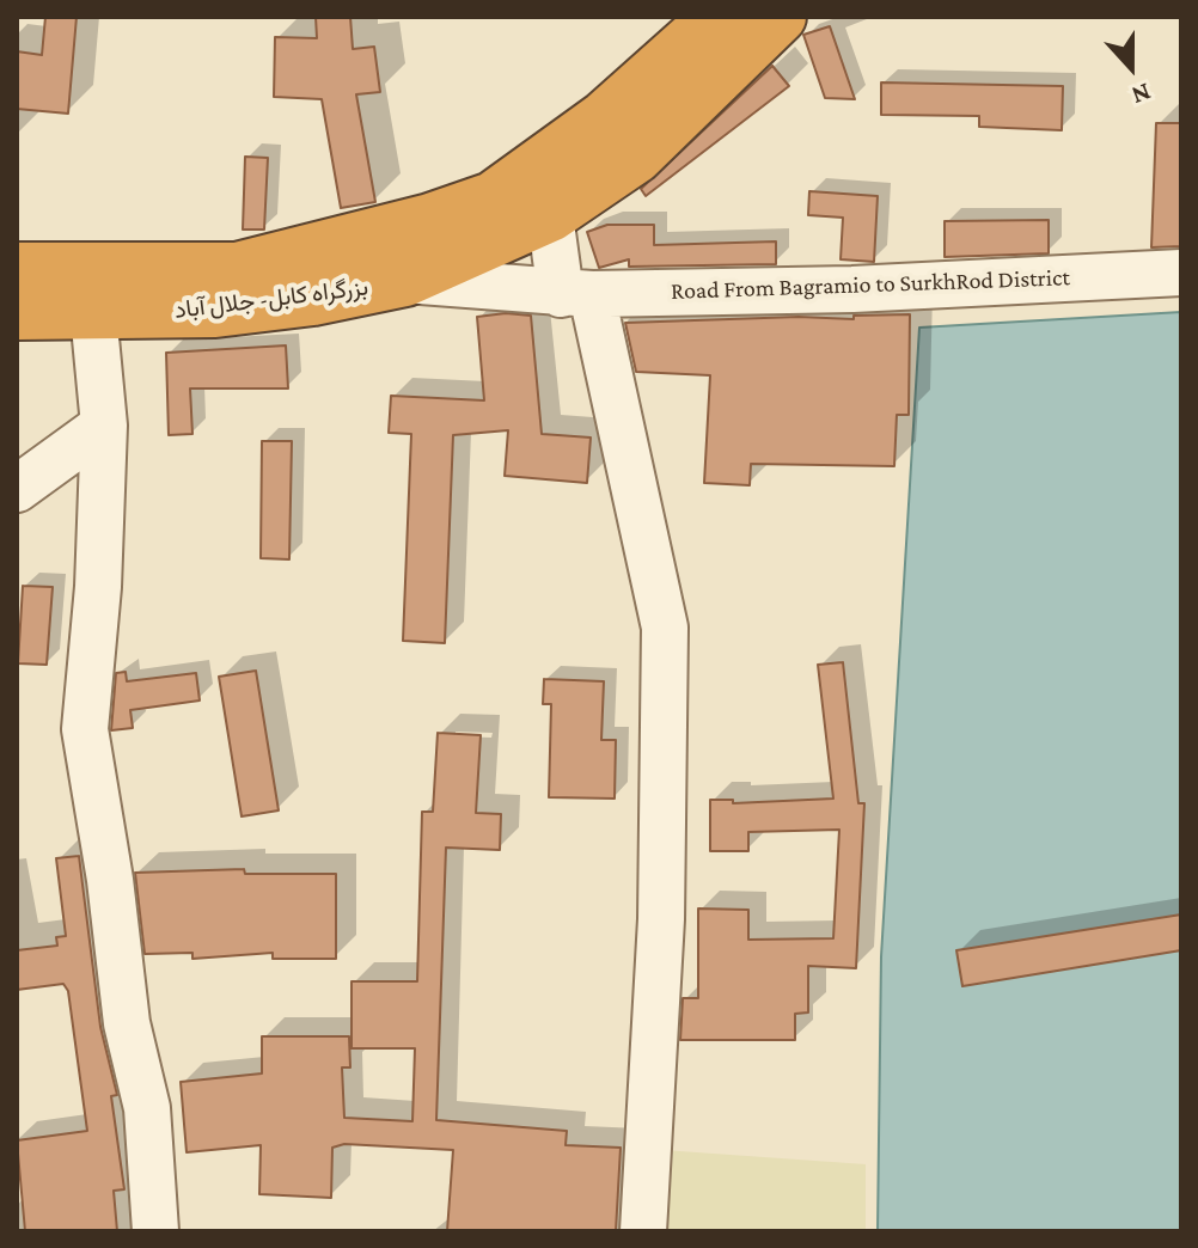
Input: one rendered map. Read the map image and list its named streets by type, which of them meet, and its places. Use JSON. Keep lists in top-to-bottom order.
{
  "streets": {
    "highway": ["بزرگراه کابل- جلال آباد"],
    "street": ["Road From Bagramio to SurkhRod District"]
  },
  "crossings": [
    ["Road From Bagramio to SurkhRod District", "بزرگراه کابل- جلال آباد"]
  ],
  "north": "bottom"
}
